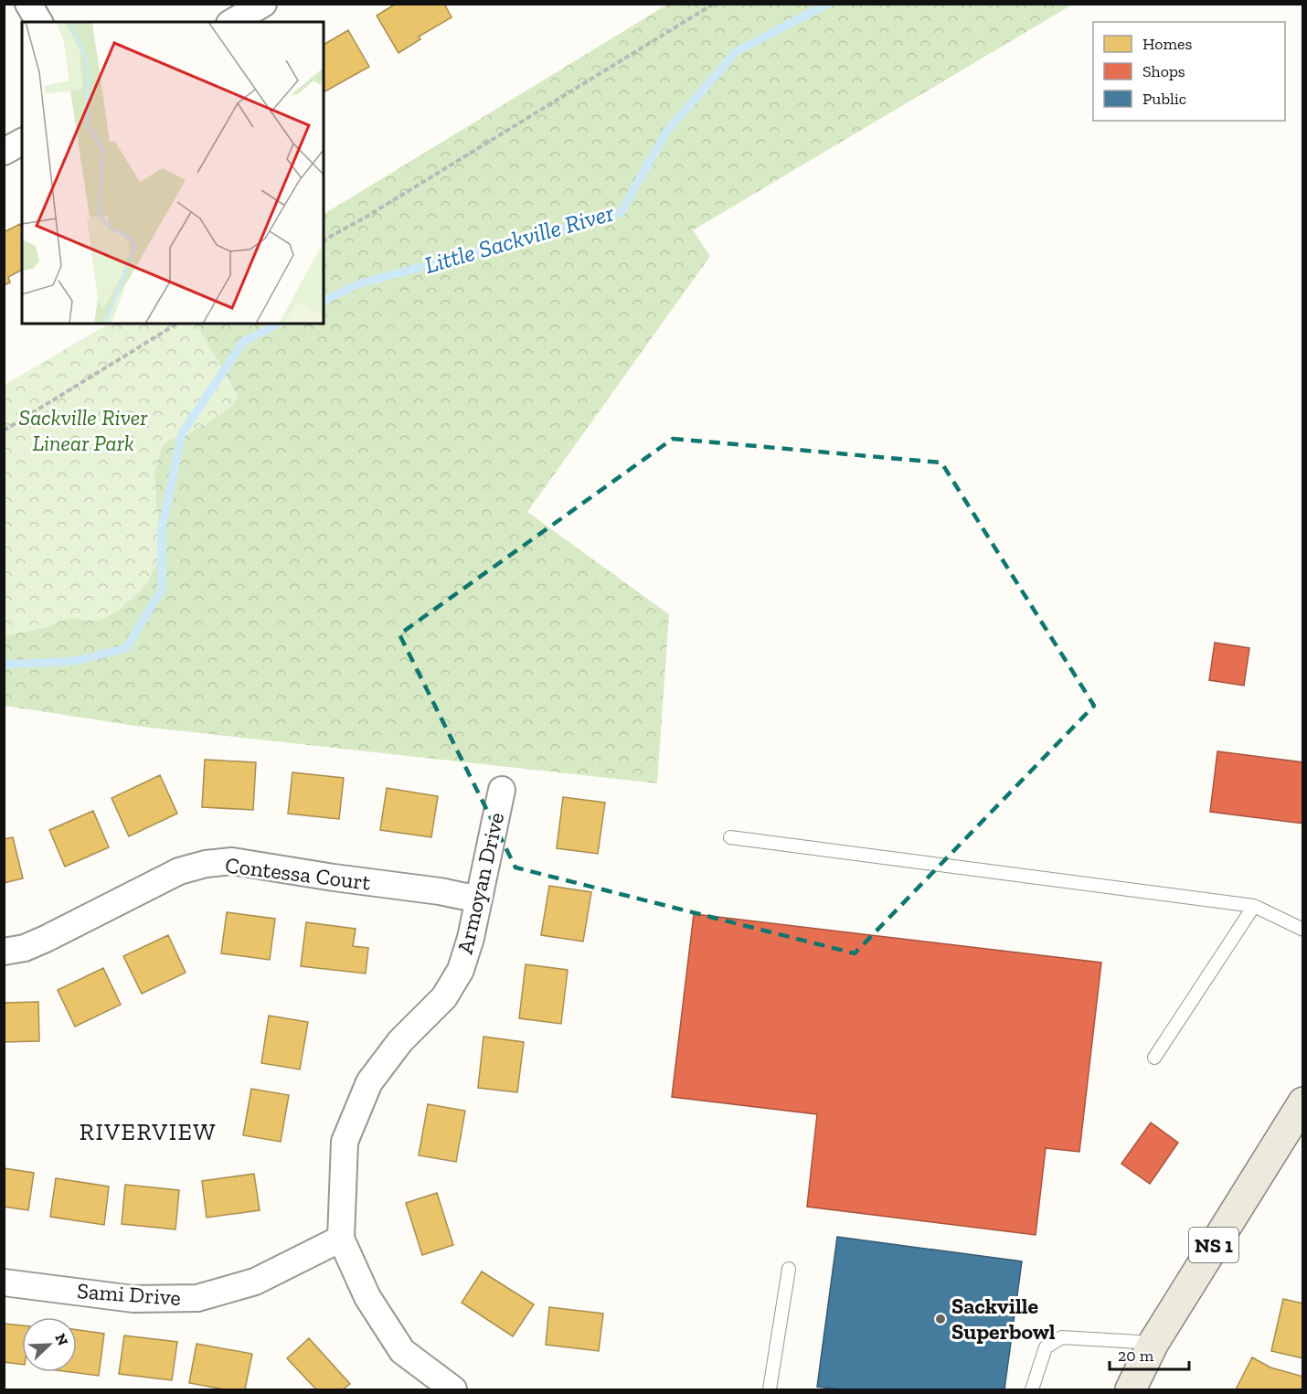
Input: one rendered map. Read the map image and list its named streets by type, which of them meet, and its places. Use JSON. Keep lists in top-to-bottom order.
{
  "streets": {
    "main road": ["NS 1"],
    "street": ["Contessa Court", "Armoyan Drive", "Sami Drive"]
  },
  "crossings": [
    ["Contessa Court", "Armoyan Drive"],
    ["Armoyan Drive", "Sami Drive"]
  ],
  "districts": ["RIVERVIEW"],
  "water": ["Little Sackville River"],
  "parks": ["Sackville River Linear Park"],
  "places": ["Sackville Superbowl"],
  "legend": ["Homes", "Shops", "Public"],
  "scale_bar": "20 m",
  "north": "top right"
}
